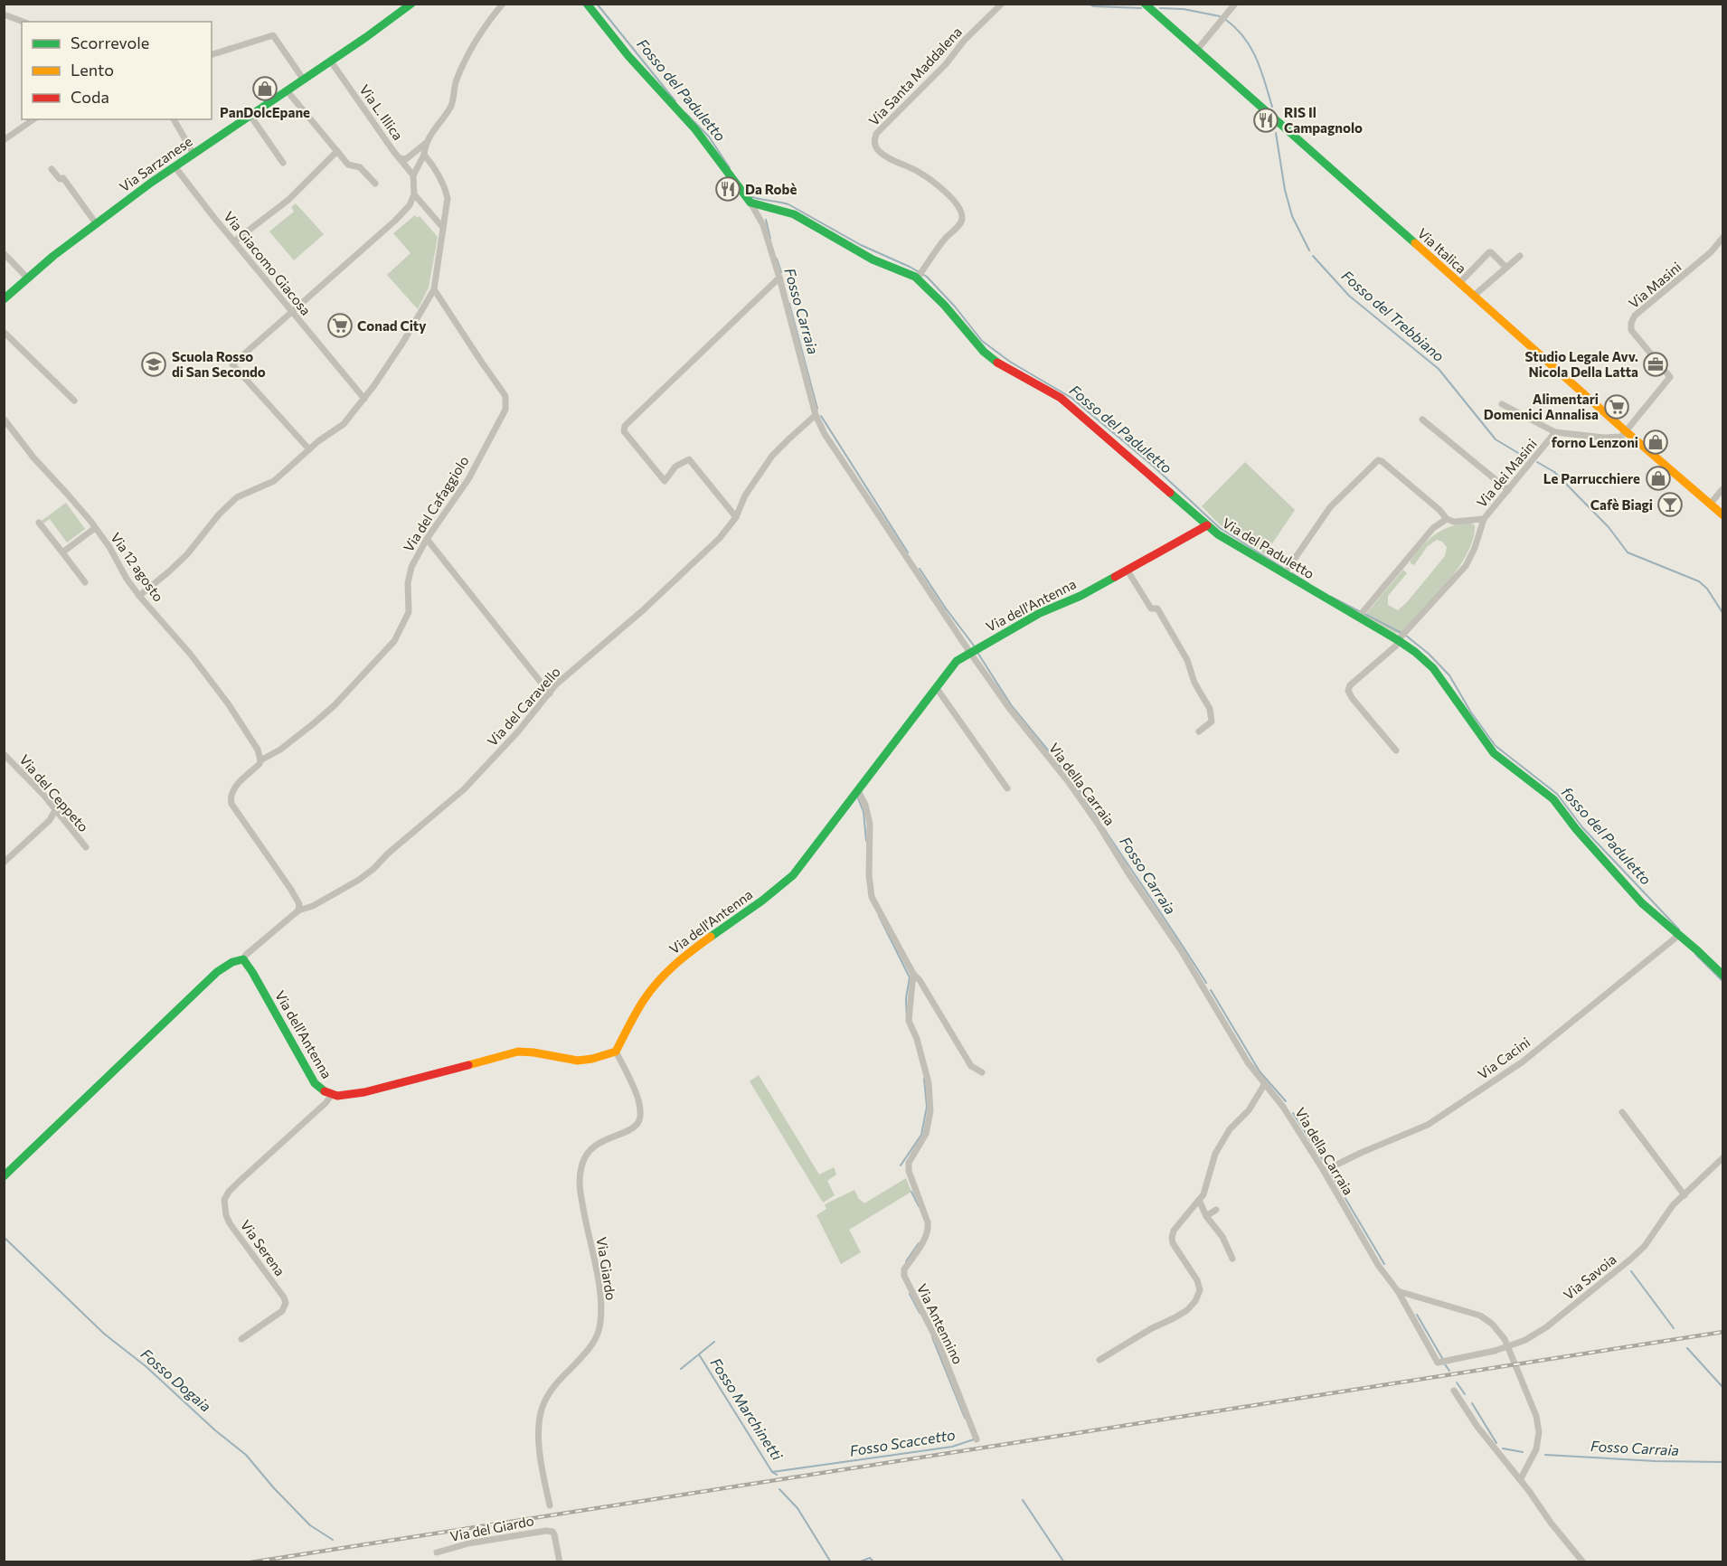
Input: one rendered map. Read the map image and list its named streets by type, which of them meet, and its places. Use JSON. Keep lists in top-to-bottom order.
{
  "streets": {
    "street": [
      "Via Santa Maddalena",
      "Via L. Illica",
      "Via Sarzanese",
      "Via Italica",
      "Via Giacomo Giacosa",
      "Via Masini",
      "Via dei Masini",
      "Via del Cafaggiolo",
      "Via del Paduletto",
      "Via 12 agosto",
      "Via dell'Antenna",
      "Via del Caravello",
      "Via della Carraia",
      "Via del Ceppeto",
      "Via Cacini",
      "Via Serena",
      "Via Giardo",
      "Via Savoia",
      "Via Antennino",
      "Via del Giardo"
    ]
  },
  "crossings": [
    ["Via Santa Maddalena", "Via del Paduletto"],
    ["Via L. Illica", "Via Sarzanese"],
    ["Via Sarzanese", "Via Giacomo Giacosa"],
    ["Via Italica", "Via Masini"],
    ["Via dei Masini", "Via del Paduletto"],
    ["Via del Cafaggiolo", "Via 12 agosto"],
    ["Via del Cafaggiolo", "Via del Caravello"],
    ["Via del Paduletto", "Via dell'Antenna"],
    ["Via del Paduletto", "Via della Carraia"],
    ["Via del Paduletto", "Via Cacini"],
    ["Via dell'Antenna", "Via del Caravello"],
    ["Via dell'Antenna", "Via della Carraia"],
    ["Via dell'Antenna", "Via Serena"],
    ["Via dell'Antenna", "Via Giardo"],
    ["Via del Caravello", "Via della Carraia"],
    ["Via della Carraia", "Via Cacini"],
    ["Via della Carraia", "Via Savoia"]
  ],
  "water": [
    "Fosso del Paduletto",
    "Fosso Carraia",
    "Fosso del Trebbiano",
    "fosso del Paduletto",
    "Fosso Dogaia",
    "Fosso Marchinetti",
    "Fosso Scaccetto"
  ],
  "places": {
    "shop": ["PanDolcEpane", "forno Lenzoni", "Le Parrucchiere"],
    "restaurant": ["RIS Il Campagnolo", "Da Robè"],
    "supermarket": ["Conad City", "Alimentari Domenici Annalisa"],
    "school or university": ["Scuola Rosso di San Secondo"],
    "office": ["Studio Legale Avv. Nicola Della Latta"],
    "bar": ["Cafè Biagi"]
  },
  "legend": ["Scorrevole", "Lento", "Coda"]
}
